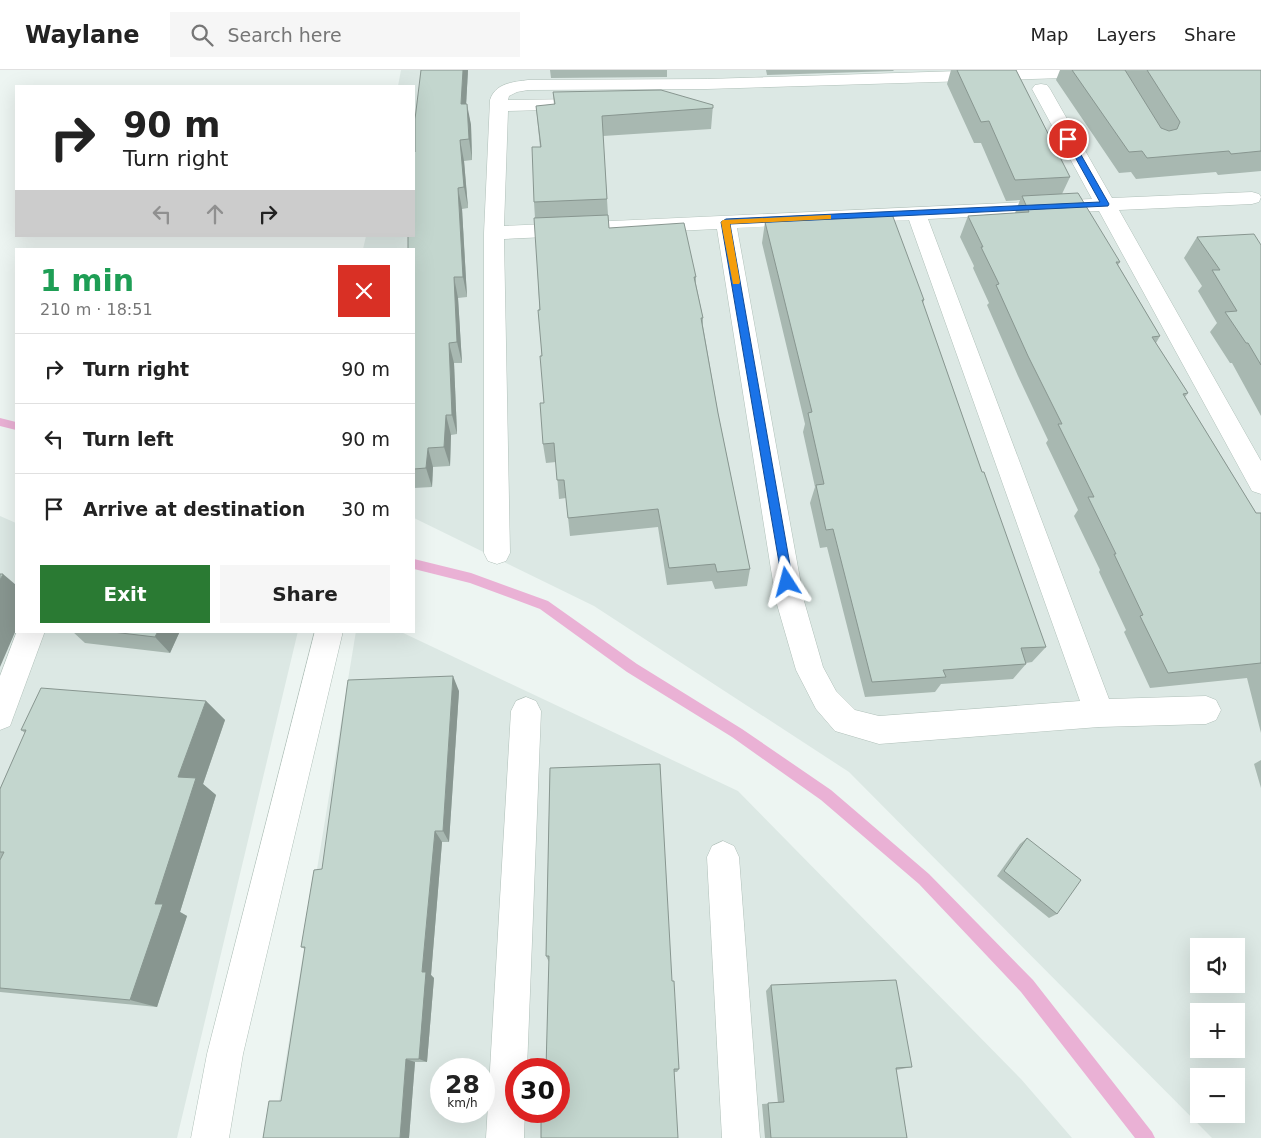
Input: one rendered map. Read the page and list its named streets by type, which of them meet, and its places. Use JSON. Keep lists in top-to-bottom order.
{
  "page": {
    "header": "Waylane",
    "search": "Search here",
    "nav": ["Map", "Layers", "Share"],
    "turn": ["90 m", "Turn right"],
    "heading": ["1 min", "210 m · 18:51"],
    "list": [
      {
        "name": "Turn right",
        "value": "90 m"
      },
      {
        "name": "Turn left",
        "value": "90 m"
      },
      {
        "name": "Arrive at destination",
        "value": "30 m"
      }
    ],
    "buttons": ["Exit", "Share"],
    "map_buttons": ["+", "−"],
    "speed": "28 km/h",
    "limit": "30"
  }
}
